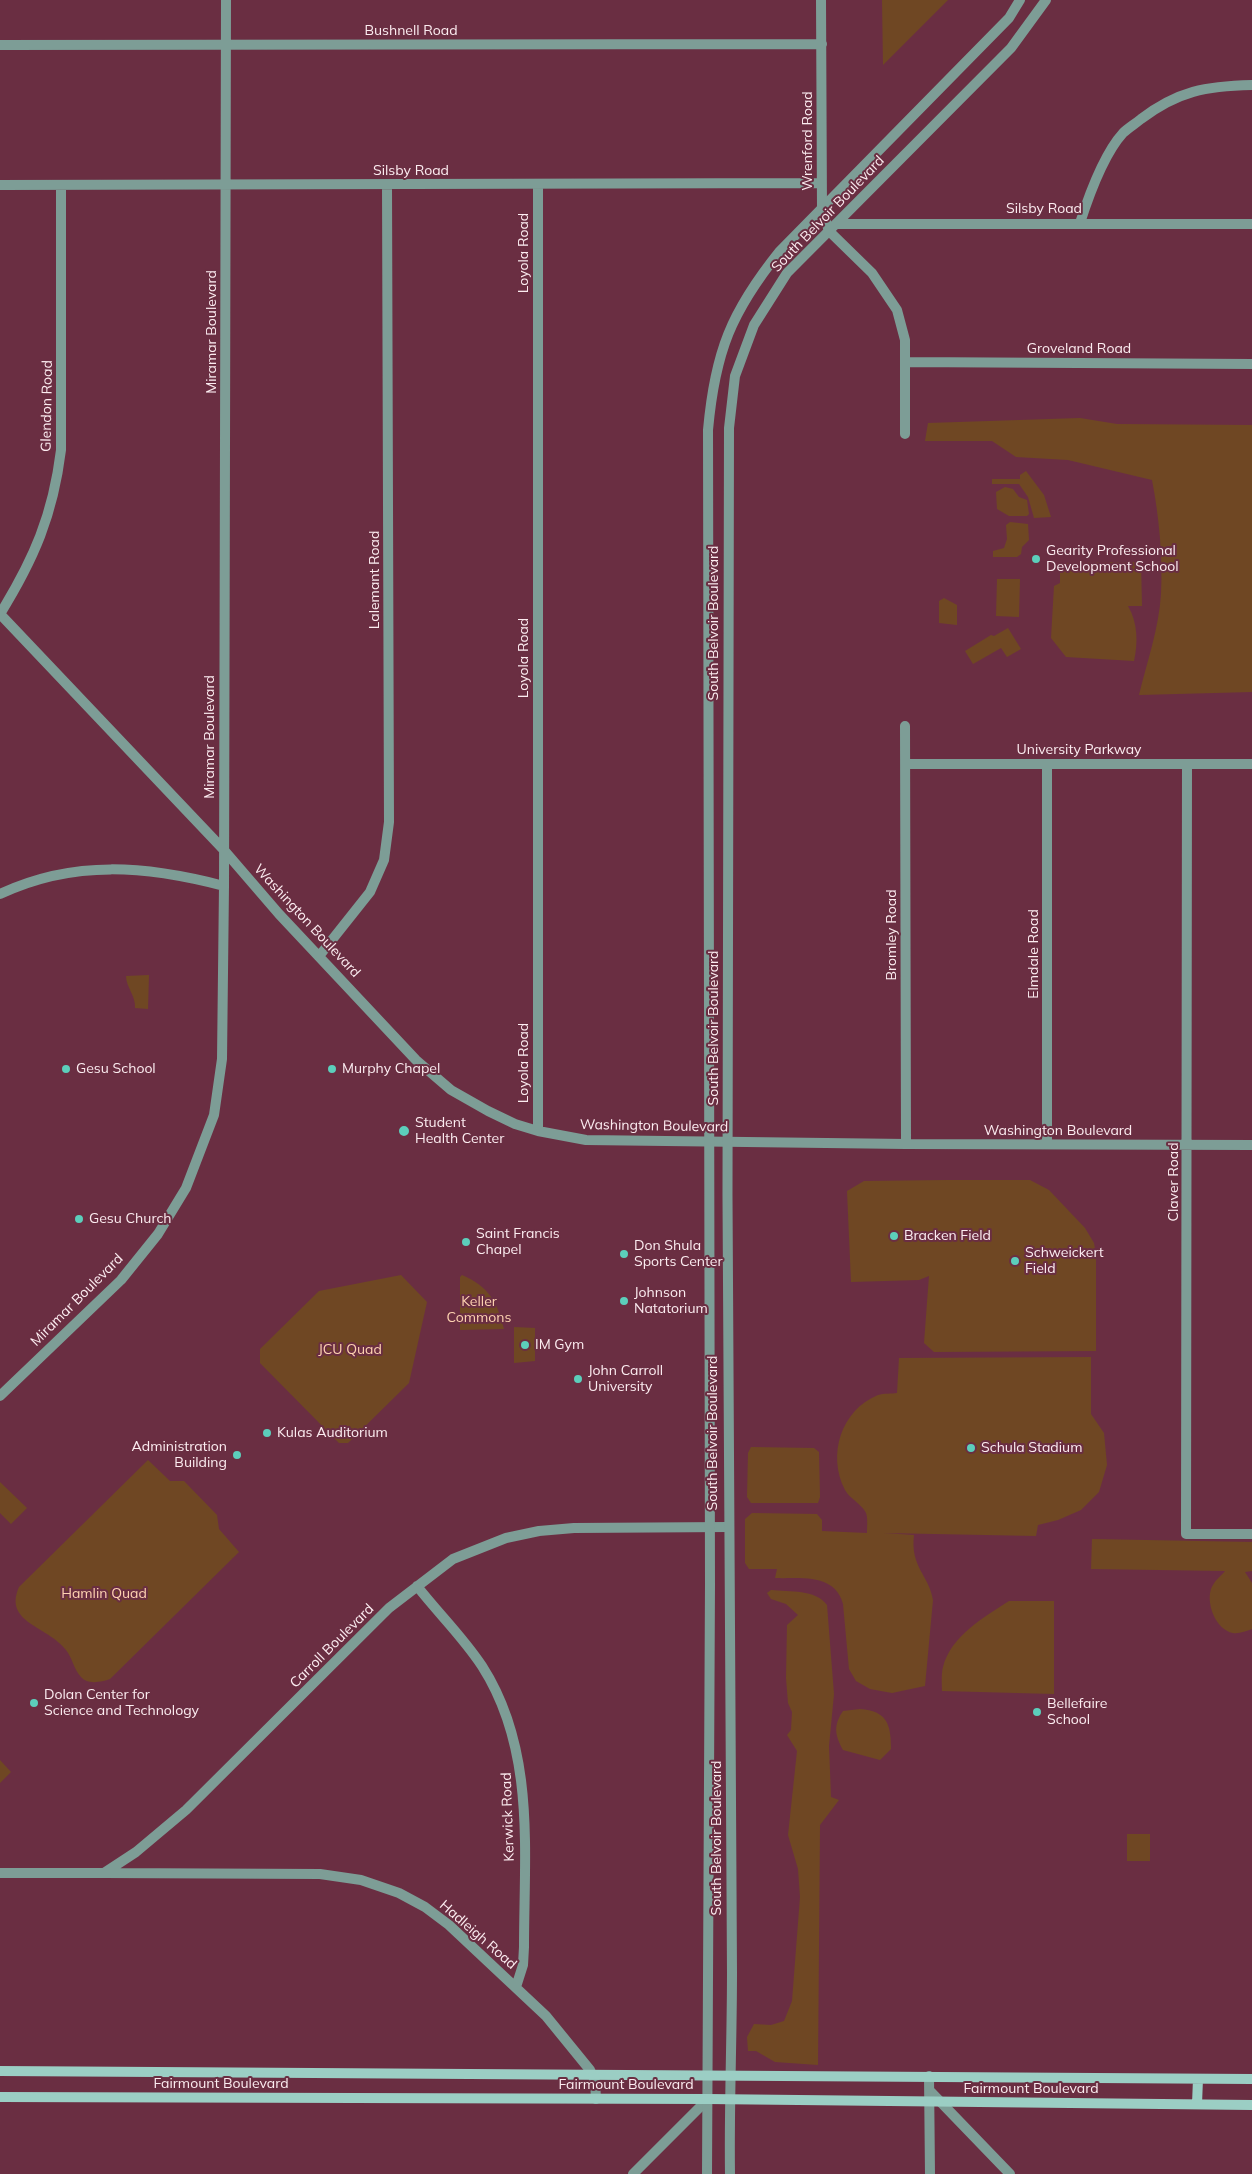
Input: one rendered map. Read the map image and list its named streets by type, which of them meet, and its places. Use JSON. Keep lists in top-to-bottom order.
{
  "streets": {
    "main road": ["Fairmount Boulevard"],
    "street": [
      "Bushnell Road",
      "Wrenford Road",
      "Silsby Road",
      "South Belvoir Boulevard",
      "Loyola Road",
      "Miramar Boulevard",
      "Groveland Road",
      "Glendon Road",
      "Lalemant Road",
      "University Parkway",
      "Washington Boulevard",
      "Bromley Road",
      "Elmdale Road",
      "Claver Road",
      "Carroll Boulevard",
      "Kerwick Road",
      "Hadleigh Road"
    ]
  },
  "crossings": [
    ["Bushnell Road", "Wrenford Road"],
    ["Bushnell Road", "Miramar Boulevard"],
    ["Wrenford Road", "Silsby Road"],
    ["Wrenford Road", "South Belvoir Boulevard"],
    ["Wrenford Road", "Groveland Road"],
    ["Silsby Road", "South Belvoir Boulevard"],
    ["Silsby Road", "Loyola Road"],
    ["Silsby Road", "Miramar Boulevard"],
    ["Silsby Road", "Glendon Road"],
    ["Silsby Road", "Lalemant Road"],
    ["South Belvoir Boulevard", "Washington Boulevard"],
    ["South Belvoir Boulevard", "Carroll Boulevard"],
    ["South Belvoir Boulevard", "Fairmount Boulevard"],
    ["Loyola Road", "Washington Boulevard"],
    ["Miramar Boulevard", "Washington Boulevard"],
    ["Glendon Road", "Washington Boulevard"],
    ["Lalemant Road", "Washington Boulevard"],
    ["University Parkway", "Bromley Road"],
    ["University Parkway", "Elmdale Road"],
    ["University Parkway", "Claver Road"],
    ["Washington Boulevard", "Bromley Road"],
    ["Washington Boulevard", "Elmdale Road"],
    ["Washington Boulevard", "Claver Road"],
    ["Carroll Boulevard", "Kerwick Road"],
    ["Carroll Boulevard", "Hadleigh Road"],
    ["Kerwick Road", "Hadleigh Road"],
    ["Hadleigh Road", "Fairmount Boulevard"]
  ],
  "parks": ["Keller Commons", "JCU Quad", "Hamlin Quad"],
  "places": [
    "Gearity Professional Development School",
    "Gesu School",
    "Murphy Chapel",
    "Student Health Center",
    "Gesu Church",
    "Bracken Field",
    "Saint Francis Chapel",
    "Don Shula Sports Center",
    "Schweickert Field",
    "Johnson Natatorium",
    "IM Gym",
    "John Carroll University",
    "Kulas Auditorium",
    "Schula Stadium",
    "Administration Building",
    "Dolan Center for Science and Technology",
    "Bellefaire School"
  ]
}
